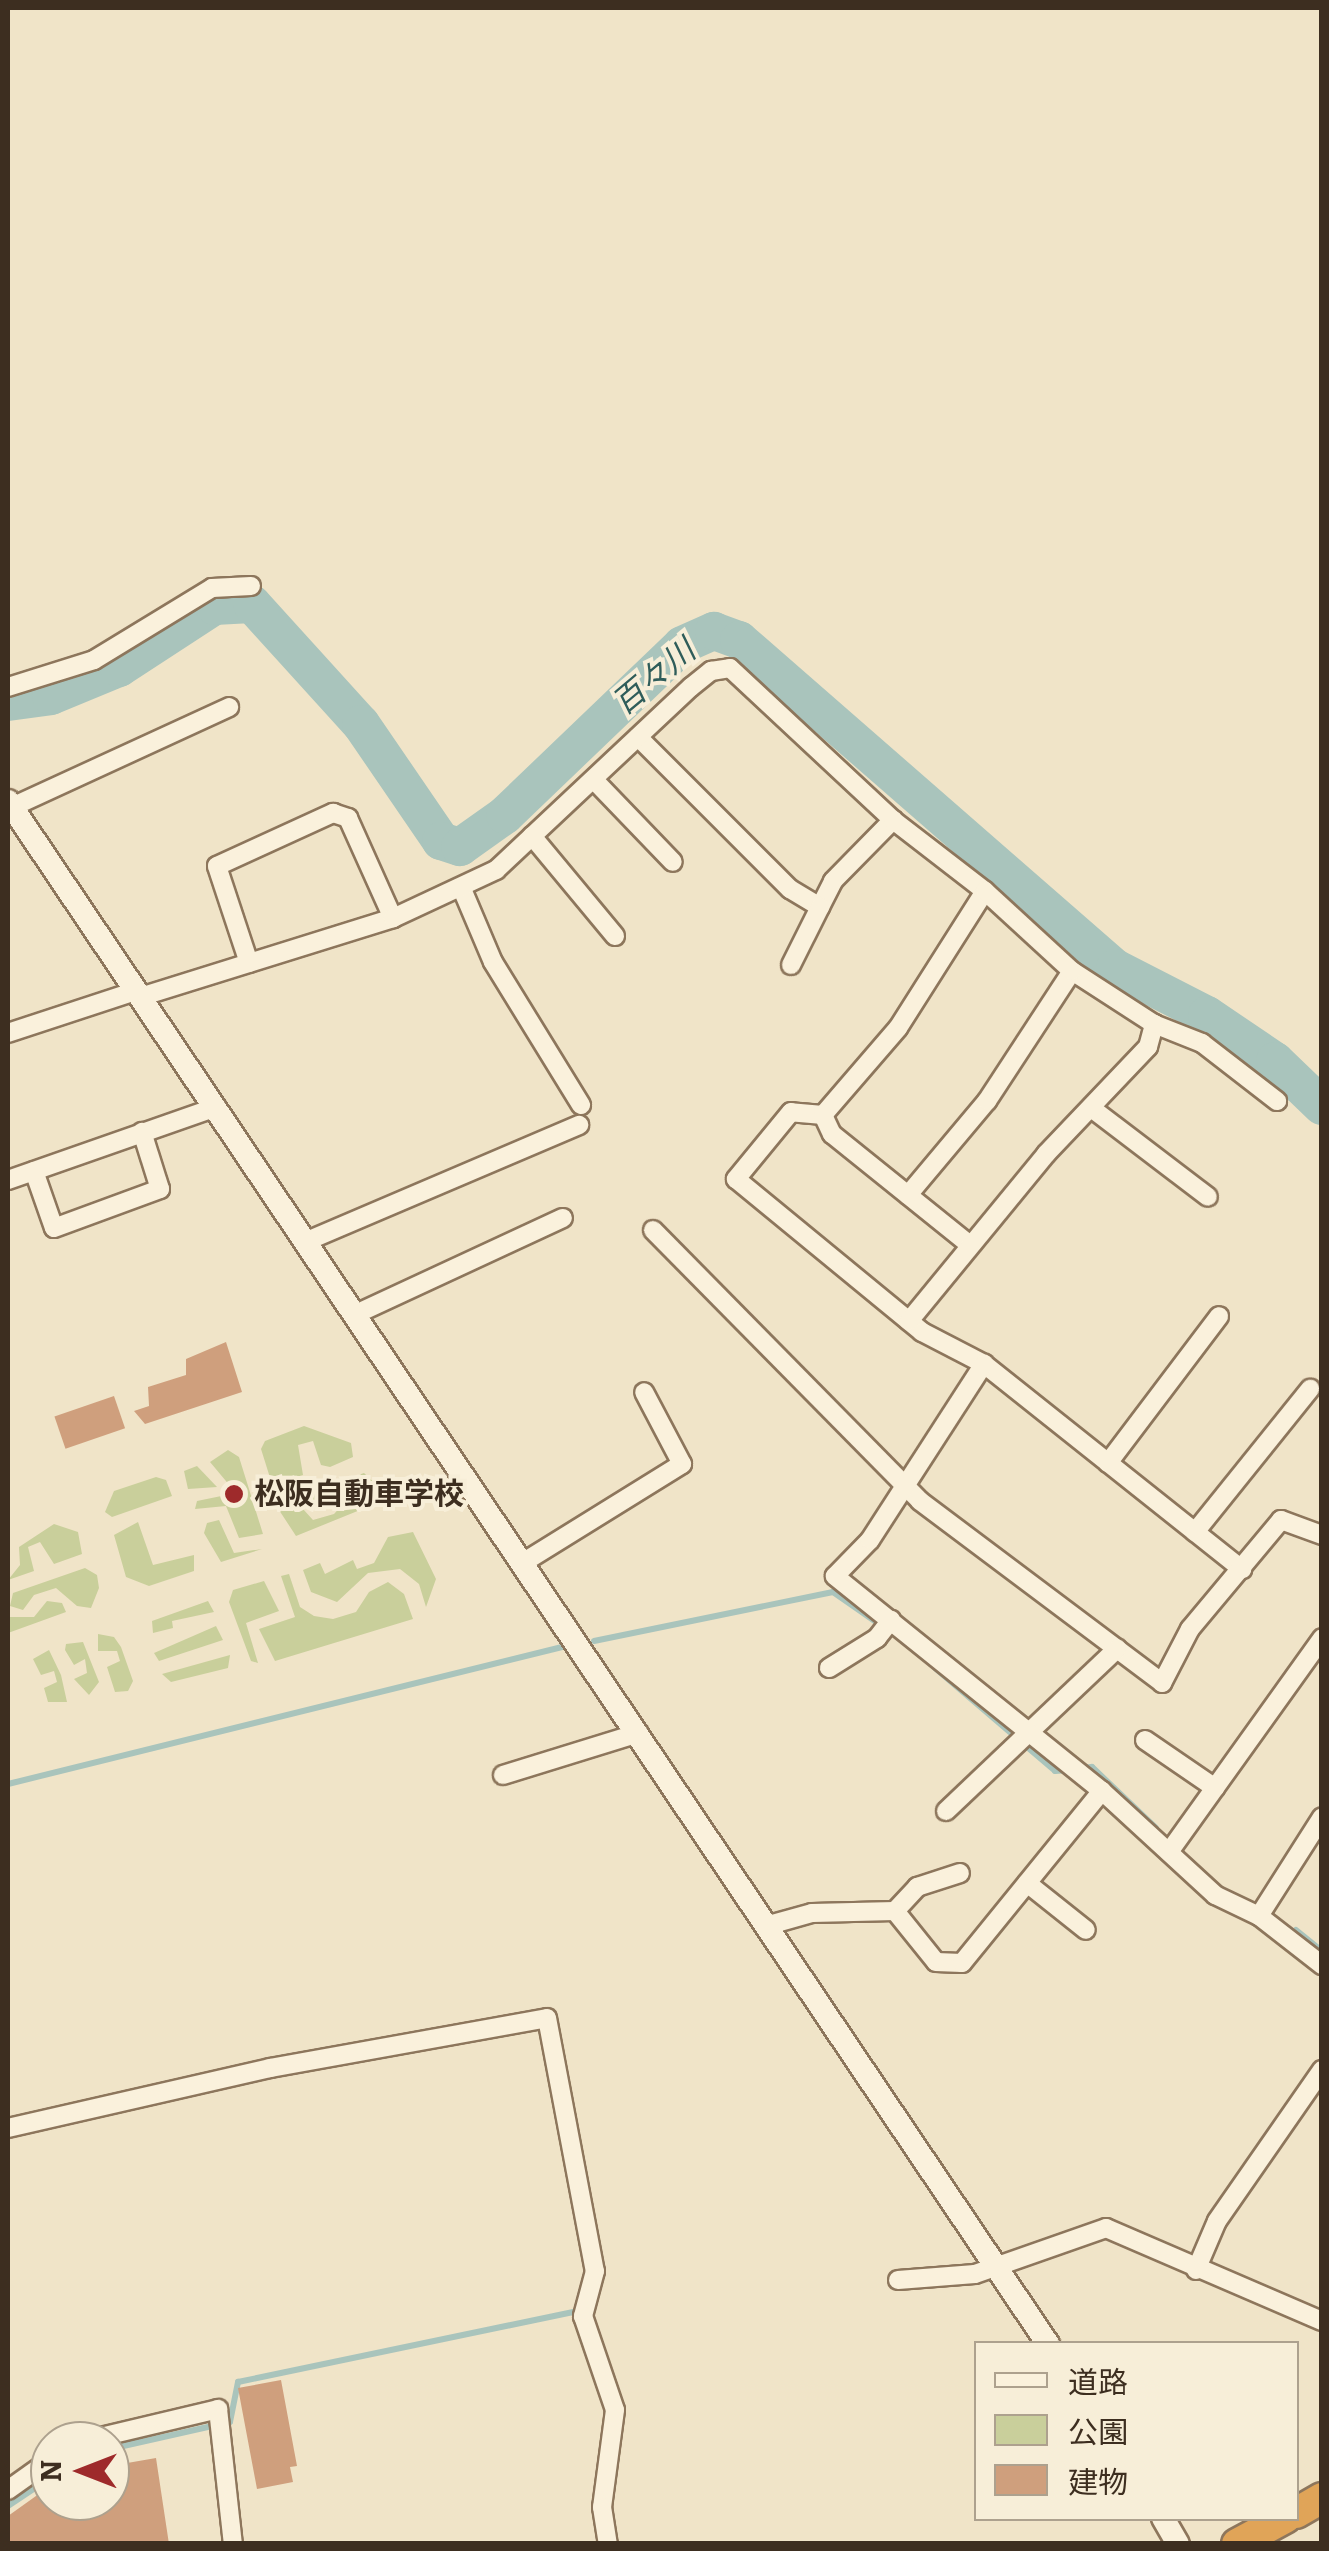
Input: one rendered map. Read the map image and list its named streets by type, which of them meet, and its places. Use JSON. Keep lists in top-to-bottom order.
{
  "water": ["百々川"],
  "places": ["松阪自動車学校"],
  "legend": ["道路", "公園", "建物"],
  "north": "left"
}
